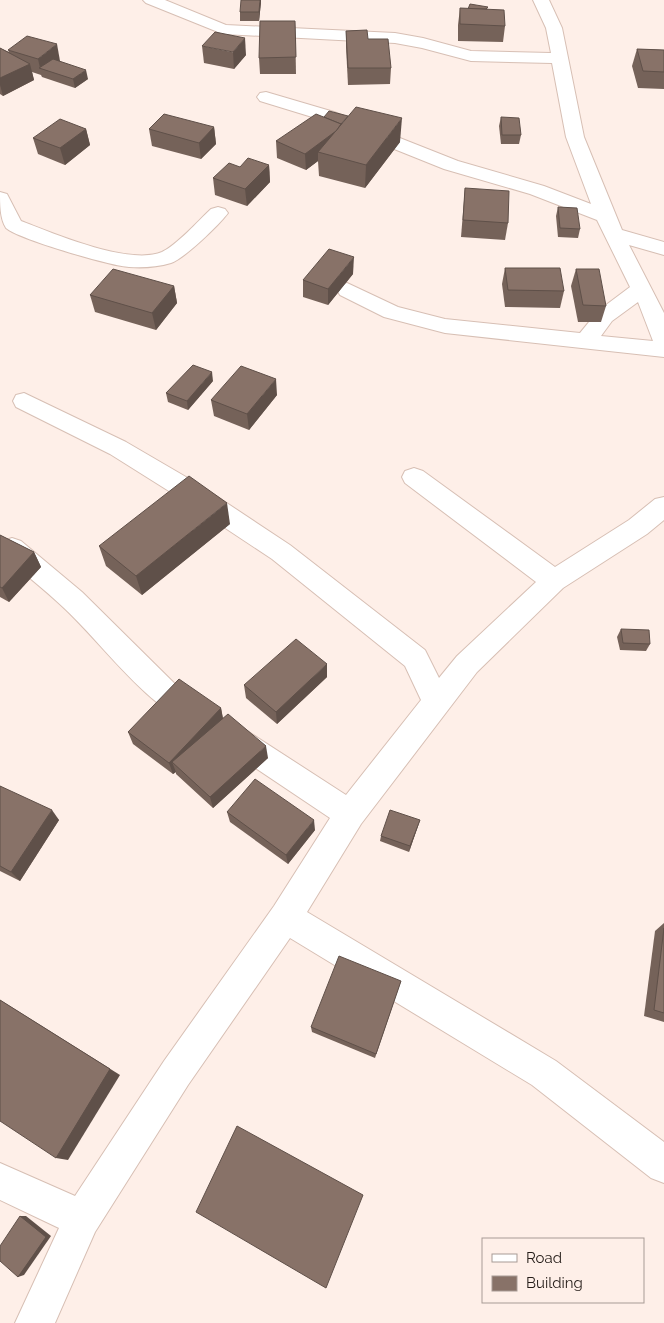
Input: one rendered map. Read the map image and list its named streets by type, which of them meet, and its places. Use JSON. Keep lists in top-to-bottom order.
{
  "legend": ["Road", "Building"]
}
